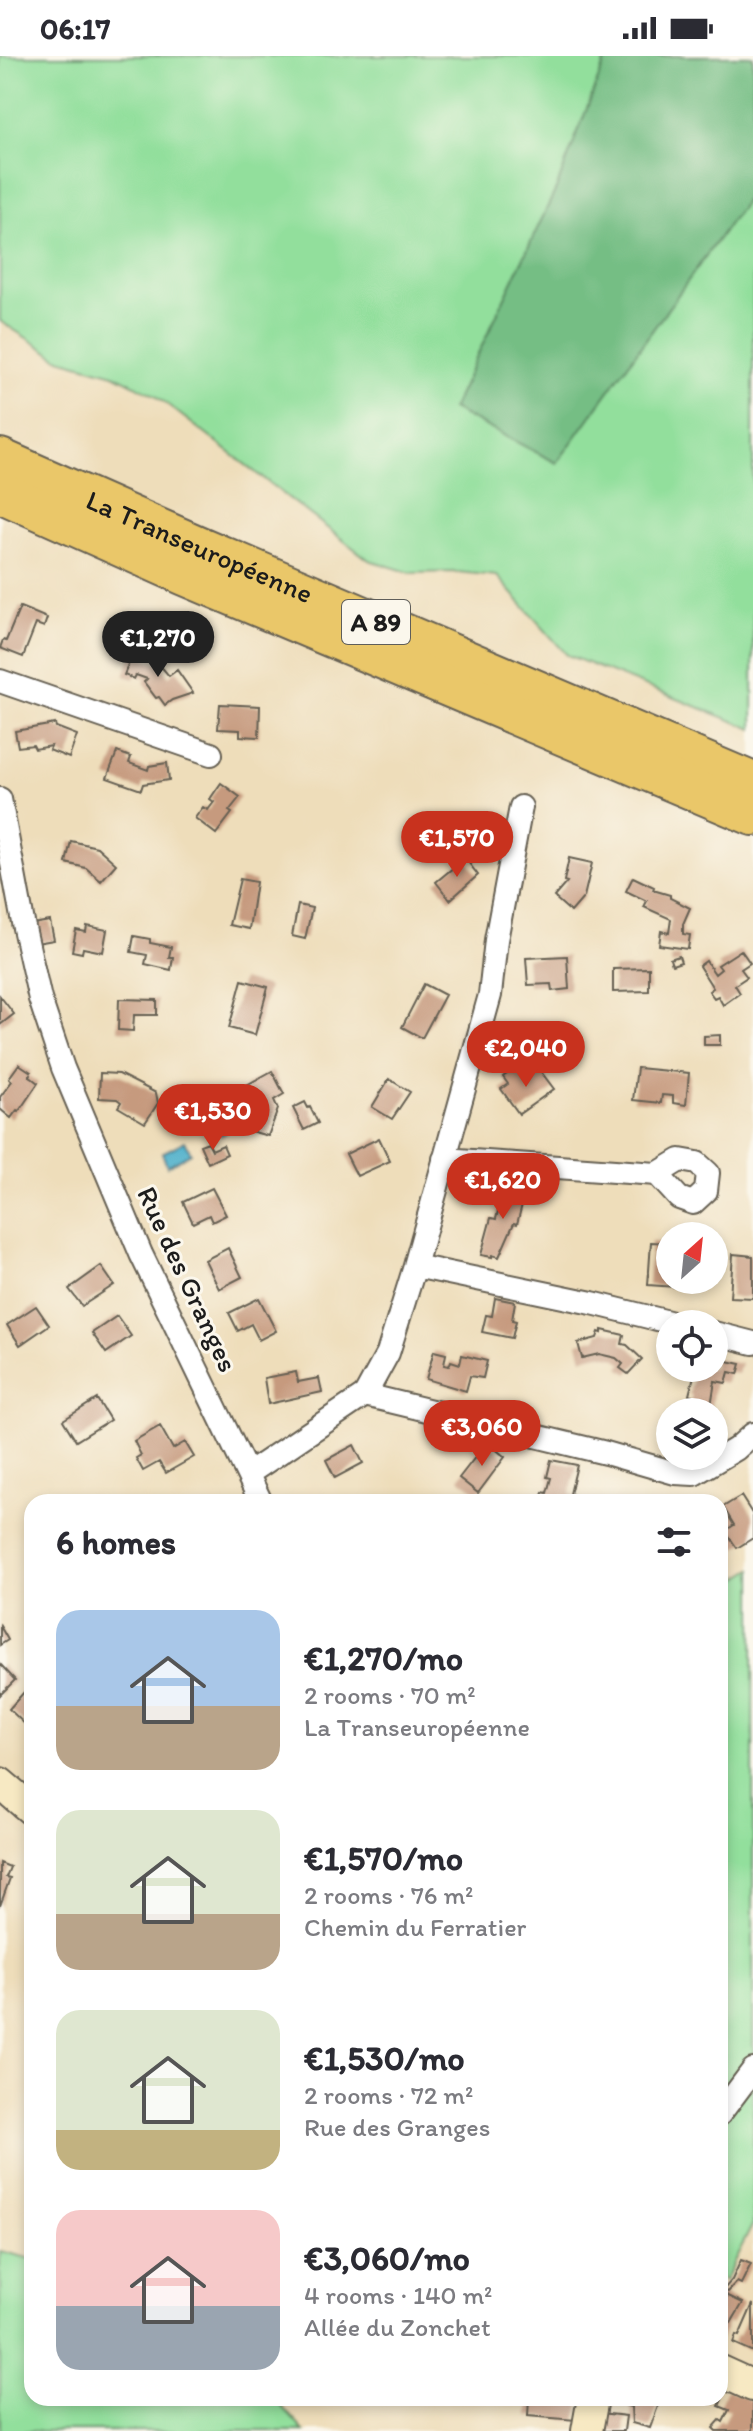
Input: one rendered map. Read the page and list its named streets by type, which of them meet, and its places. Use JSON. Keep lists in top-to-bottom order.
{
  "streets": {
    "highway": ["La Transeuropéenne", "A 89"],
    "street": ["Rue des Granges"]
  },
  "north": "top right",
  "page": {
    "status": "06:17",
    "price": [
      "€1,270",
      "€1,570",
      "€2,040",
      "€1,530",
      "€1,620",
      "€3,060"
    ],
    "heading": "6 homes",
    "list": [
      {
        "name": "€1,270/mo",
        "note": "2 rooms · 70 m² · La Transeuropéenne"
      },
      {
        "name": "€1,570/mo",
        "note": "2 rooms · 76 m² · Chemin du Ferratier"
      },
      {
        "name": "€1,530/mo",
        "note": "2 rooms · 72 m² · Rue des Granges"
      },
      {
        "name": "€3,060/mo",
        "note": "4 rooms · 140 m² · Allée du Zonchet"
      }
    ]
  }
}
